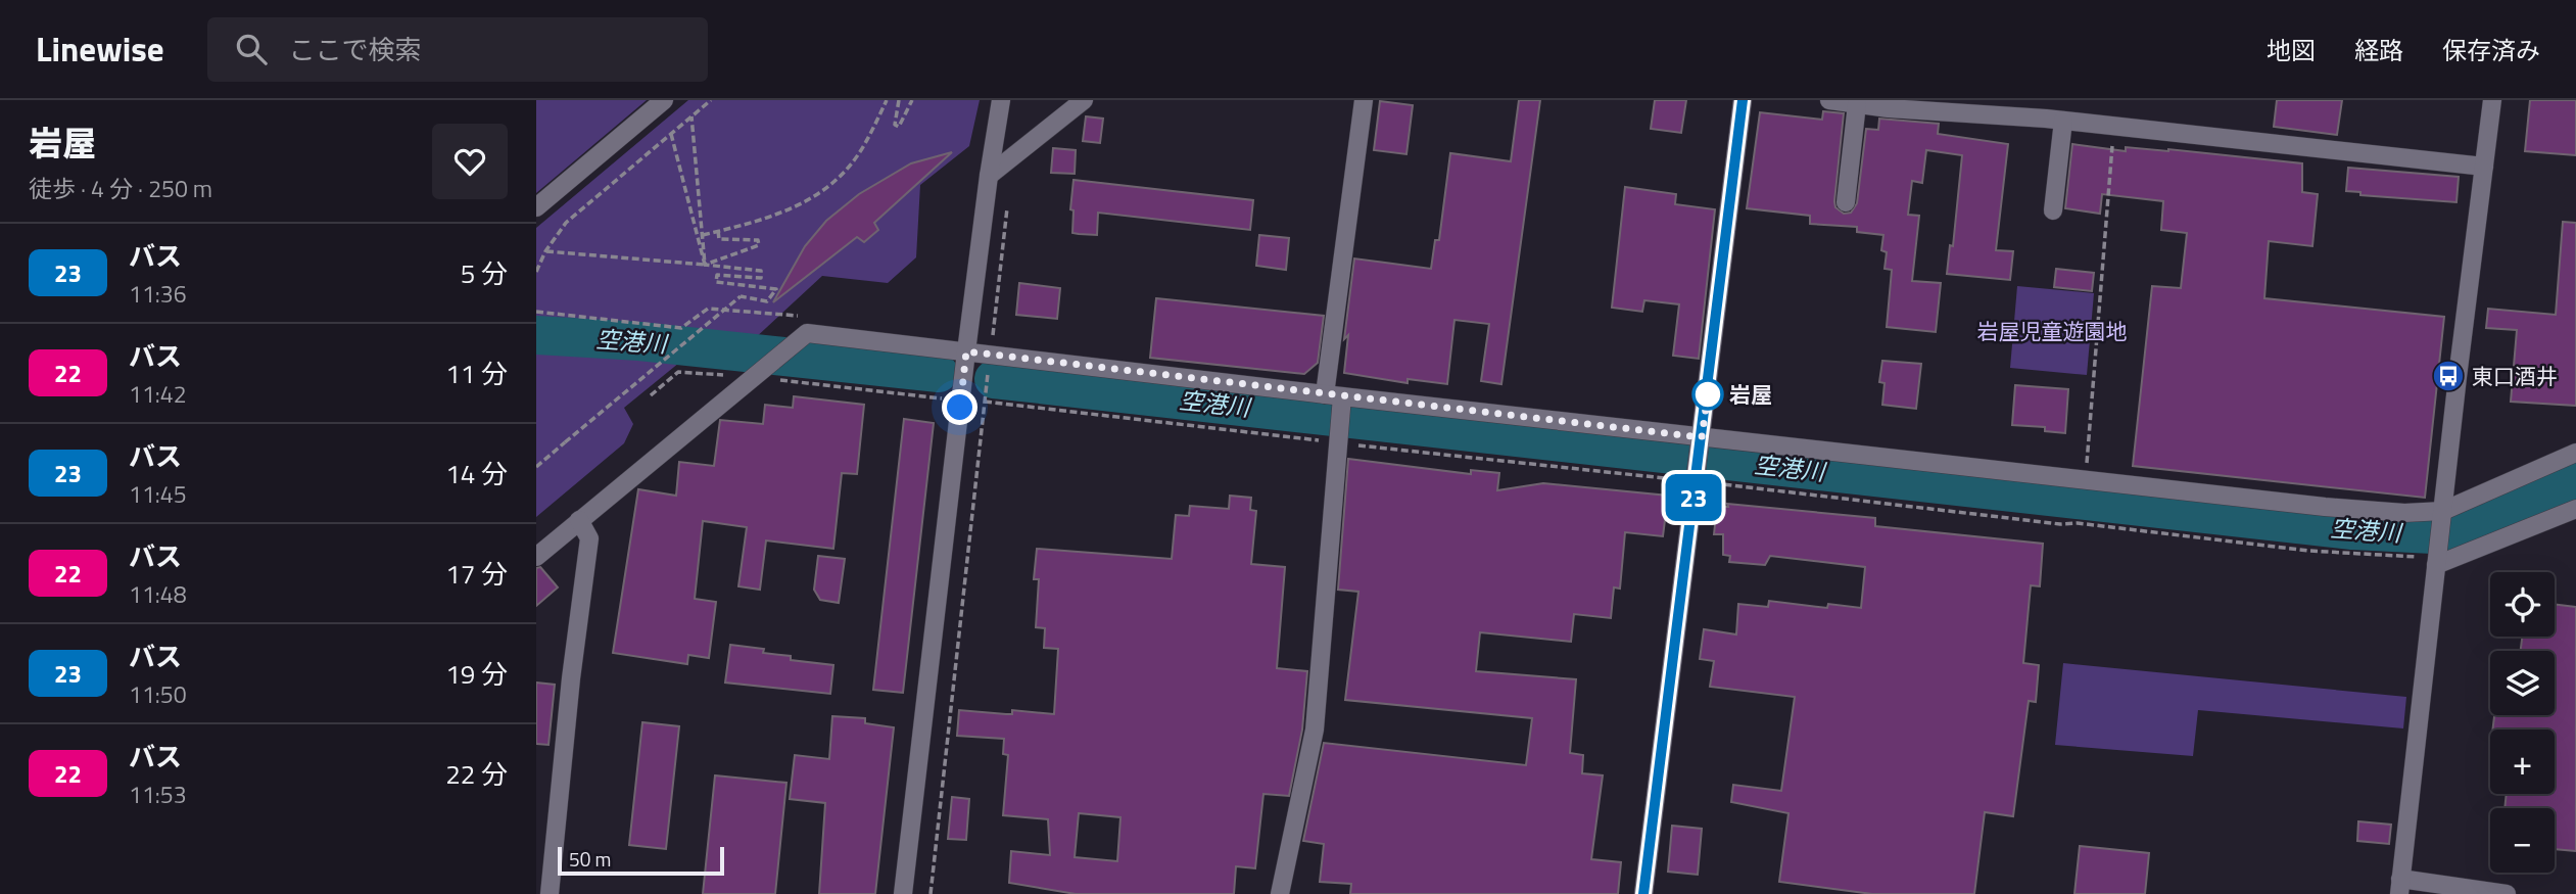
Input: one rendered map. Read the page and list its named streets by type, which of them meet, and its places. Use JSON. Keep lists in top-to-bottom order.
{
  "water": ["空港川"],
  "parks": ["岩屋児童遊園地"],
  "places": {
    "bus stop": ["東口酒井"],
    "other": ["岩屋"]
  },
  "lines": ["bus line 23"],
  "scale_bar": "50 m",
  "page": {
    "header": "Linewise",
    "search": "ここで検索",
    "nav": ["地図", "経路", "保存済み"],
    "heading": ["岩屋", "徒歩 · 4 分 · 250 m"],
    "on_map": "23",
    "list": [
      {
        "mark": "23",
        "name": "バス",
        "note": "11:36",
        "value": "5 分"
      },
      {
        "mark": "22",
        "name": "バス",
        "note": "11:42",
        "value": "11 分"
      },
      {
        "mark": "23",
        "name": "バス",
        "note": "11:45",
        "value": "14 分"
      },
      {
        "mark": "22",
        "name": "バス",
        "note": "11:48",
        "value": "17 分"
      },
      {
        "mark": "23",
        "name": "バス",
        "note": "11:50",
        "value": "19 分"
      },
      {
        "mark": "22",
        "name": "バス",
        "note": "11:53",
        "value": "22 分"
      }
    ],
    "map_buttons": ["+", "−"],
    "scale": "50 m"
  }
}
